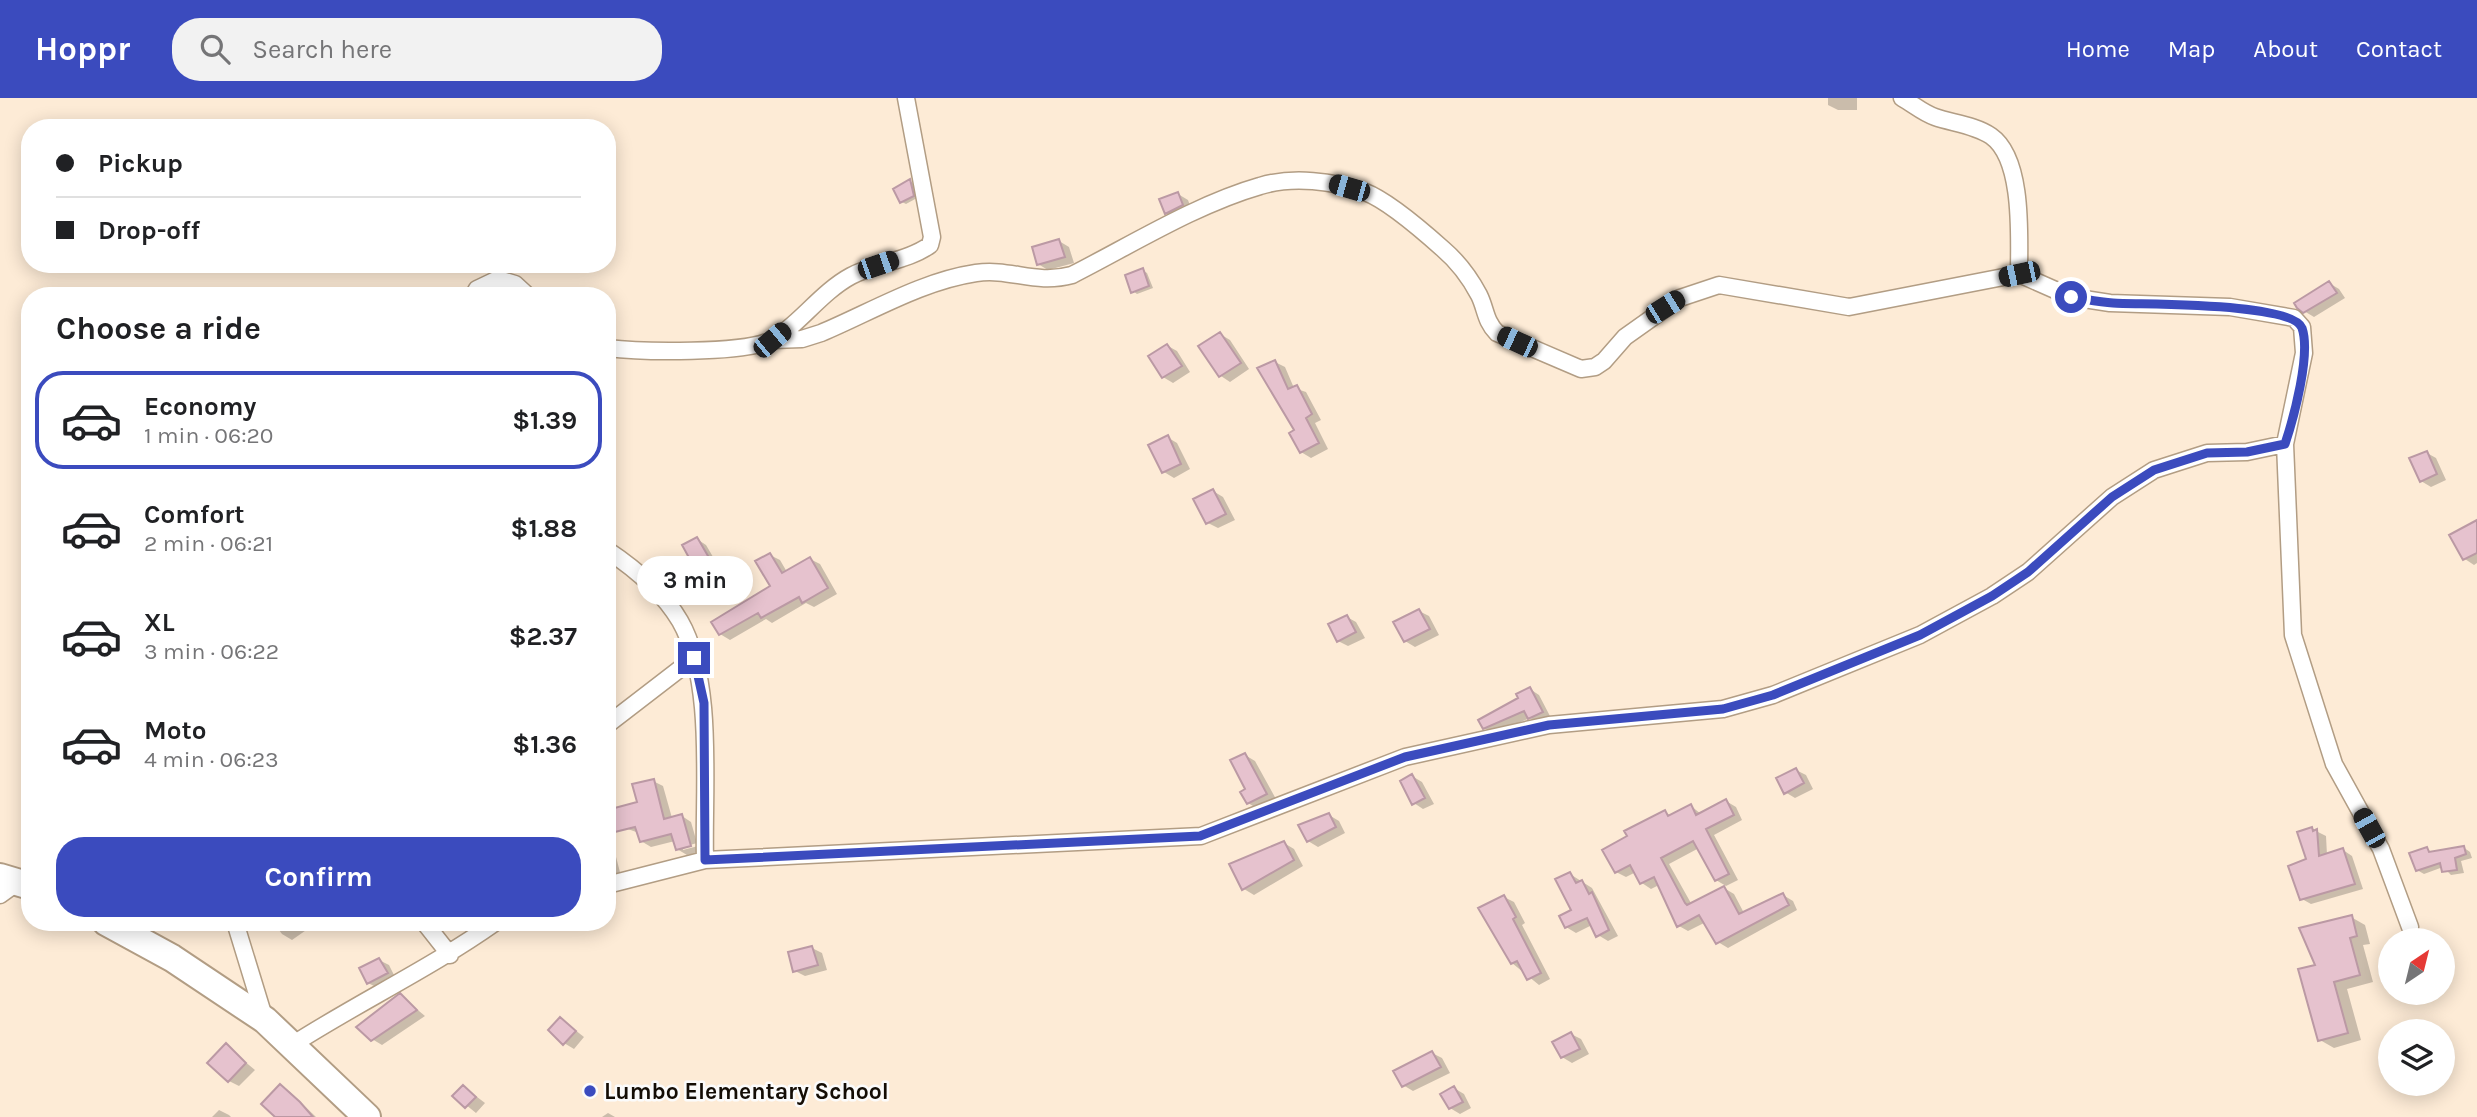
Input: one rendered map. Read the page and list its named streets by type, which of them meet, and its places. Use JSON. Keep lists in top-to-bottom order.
{
  "places": ["Lumbo Elementary School"],
  "north": "top right",
  "page": {
    "header": "Hoppr",
    "search": "Search here",
    "nav": [
      "Home",
      "Map",
      "About",
      "Contact"
    ],
    "banner": ["Pickup", "Drop-off"],
    "heading": "Choose a ride",
    "list": [
      {
        "name": "Economy",
        "note": "1 min · 06:20",
        "value": "$1.39"
      },
      {
        "name": "Comfort",
        "note": "2 min · 06:21",
        "value": "$1.88"
      },
      {
        "name": "XL",
        "note": "3 min · 06:22",
        "value": "$2.37"
      },
      {
        "name": "Moto",
        "note": "4 min · 06:23",
        "value": "$1.36"
      }
    ],
    "bubble": "3 min",
    "buttons": "Confirm"
  }
}
